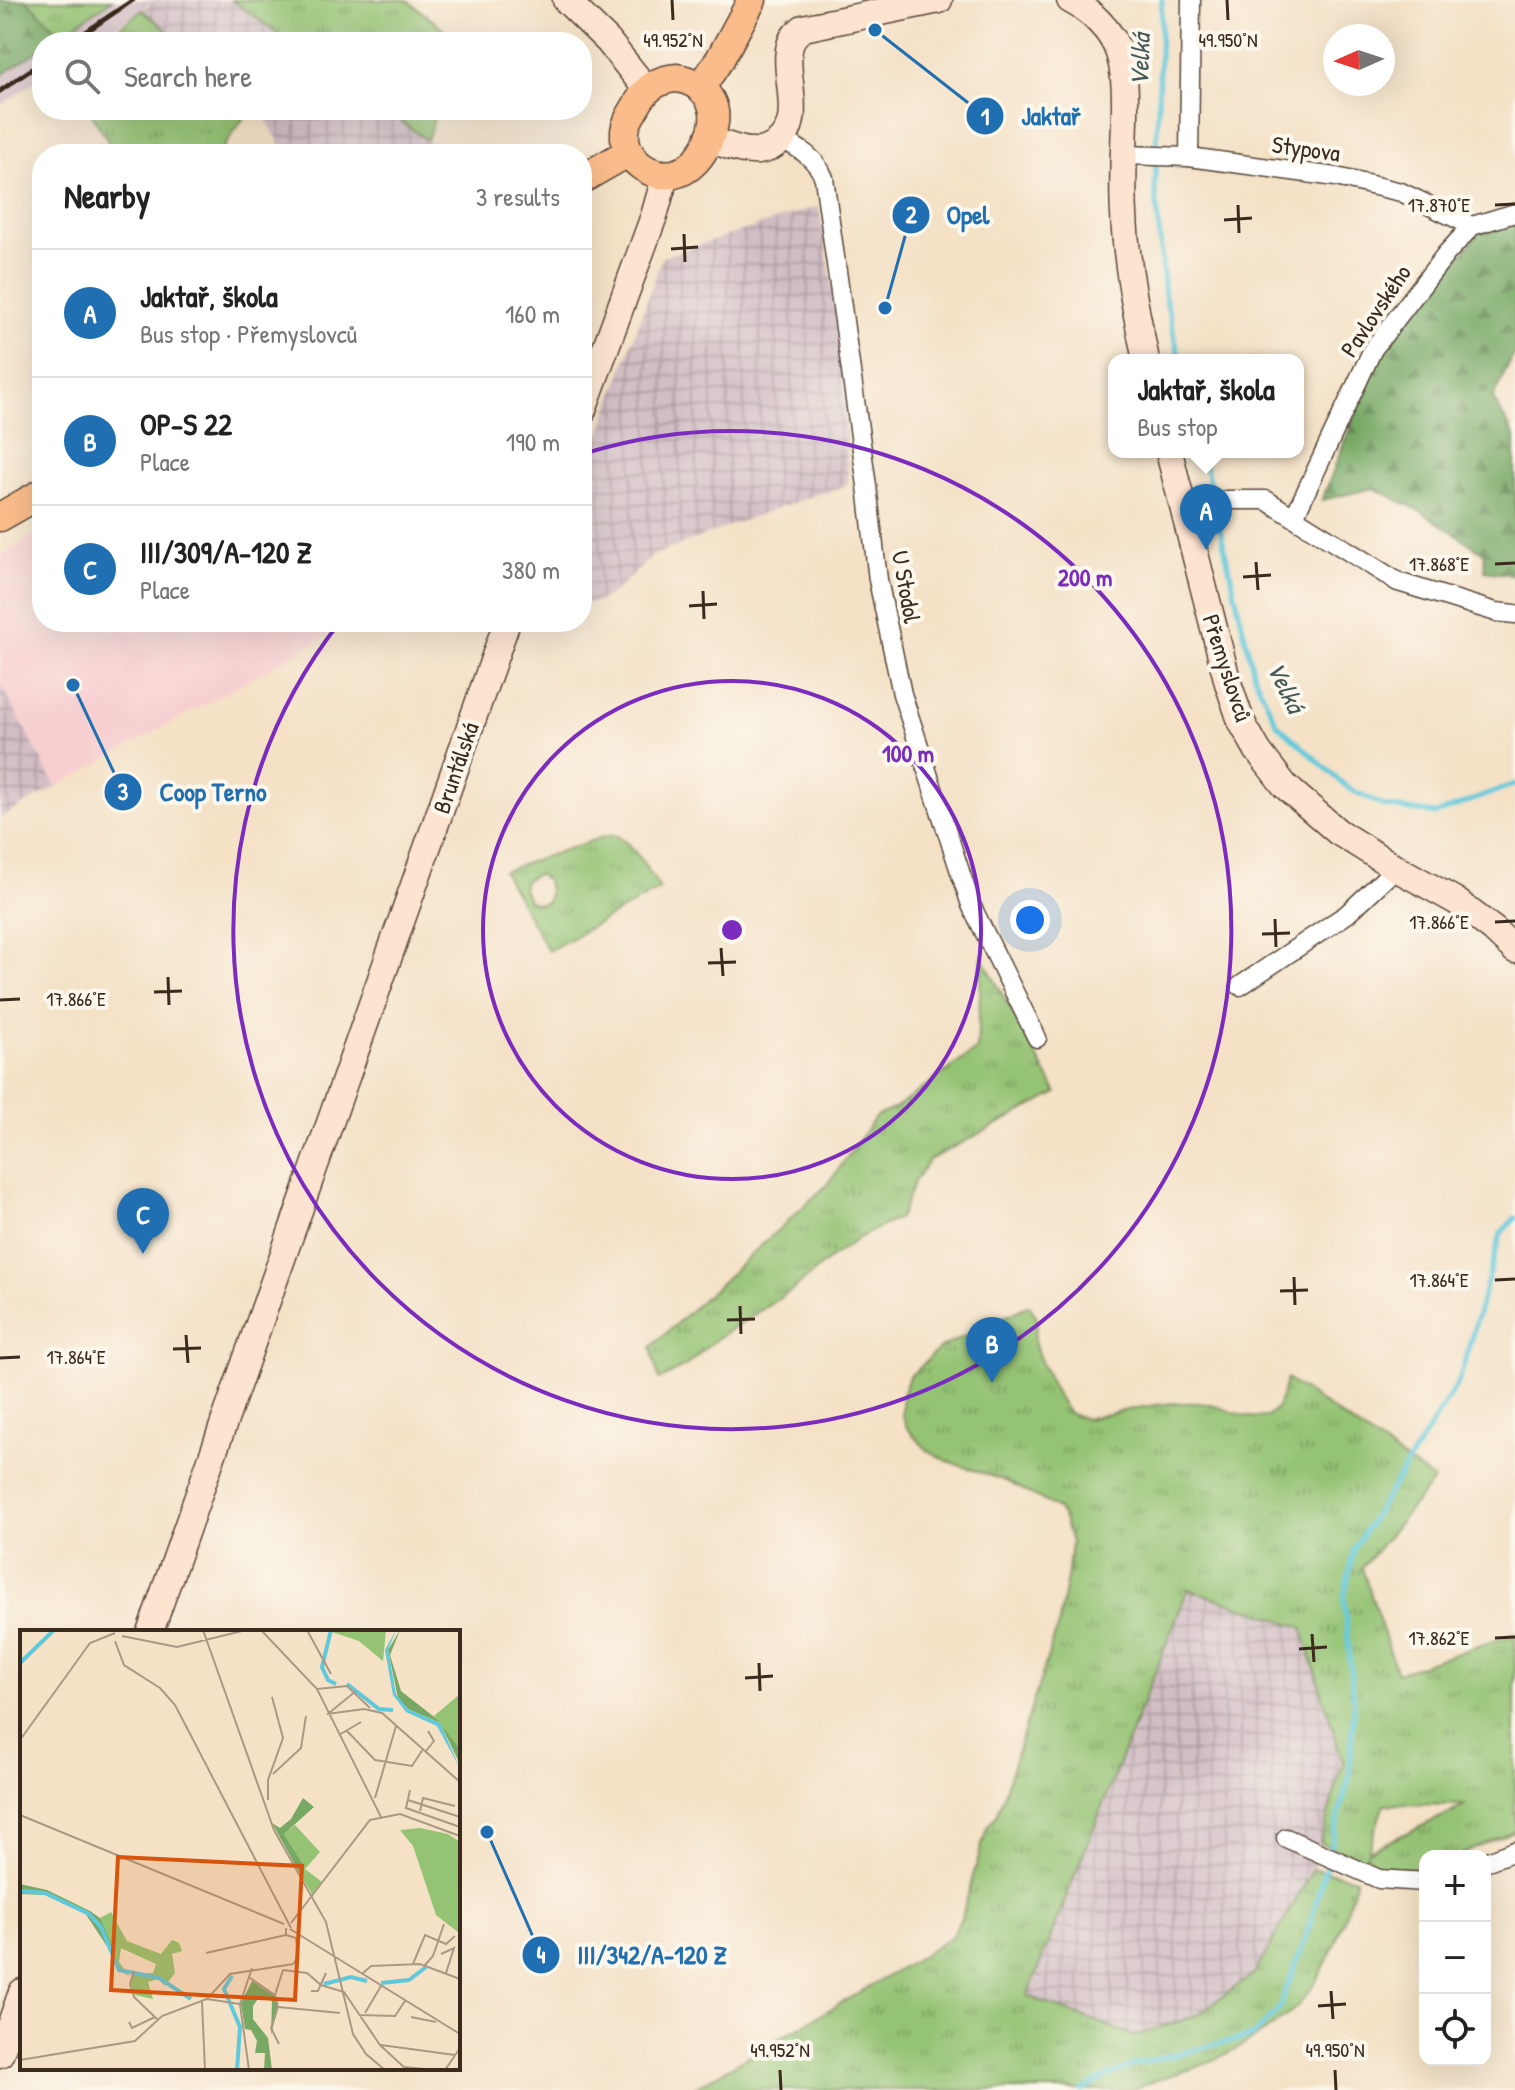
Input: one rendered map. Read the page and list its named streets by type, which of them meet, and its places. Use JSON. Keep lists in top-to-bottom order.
{
  "streets": {
    "street": [
      "Stypova",
      "Pavlovského",
      "U Stodol",
      "Přemyslovců",
      "Bruntálská"
    ]
  },
  "crossings": [
    ["Stypova", "Pavlovského"]
  ],
  "water": ["Velká"],
  "places": [
    "Jaktař",
    "Opel",
    "Coop Terno",
    "III/342/A-120 Z"
  ],
  "north": "left",
  "page": {
    "search": "Search here",
    "heading": ["Nearby", "3 results"],
    "list": [
      {
        "mark": "A",
        "name": "Jaktař, škola",
        "note": "Bus stop · Přemyslovců",
        "value": "160 m"
      },
      {
        "mark": "B",
        "name": "OP-S 22",
        "note": "Place",
        "value": "190 m"
      },
      {
        "mark": "C",
        "name": "III/309/A-120 Z",
        "note": "Place",
        "value": "380 m"
      }
    ],
    "popup": ["Jaktař, škola", "Bus stop"],
    "pins": ["A", "C", "B"],
    "map_buttons": ["+", "−"]
  },
  "coordinates": [
    "49.952°N",
    "49.950°N",
    "17.870°E",
    "17.868°E",
    "17.866°E",
    "17.864°E",
    "17.862°E"
  ],
  "rings": ["200 m", "100 m"]
}
